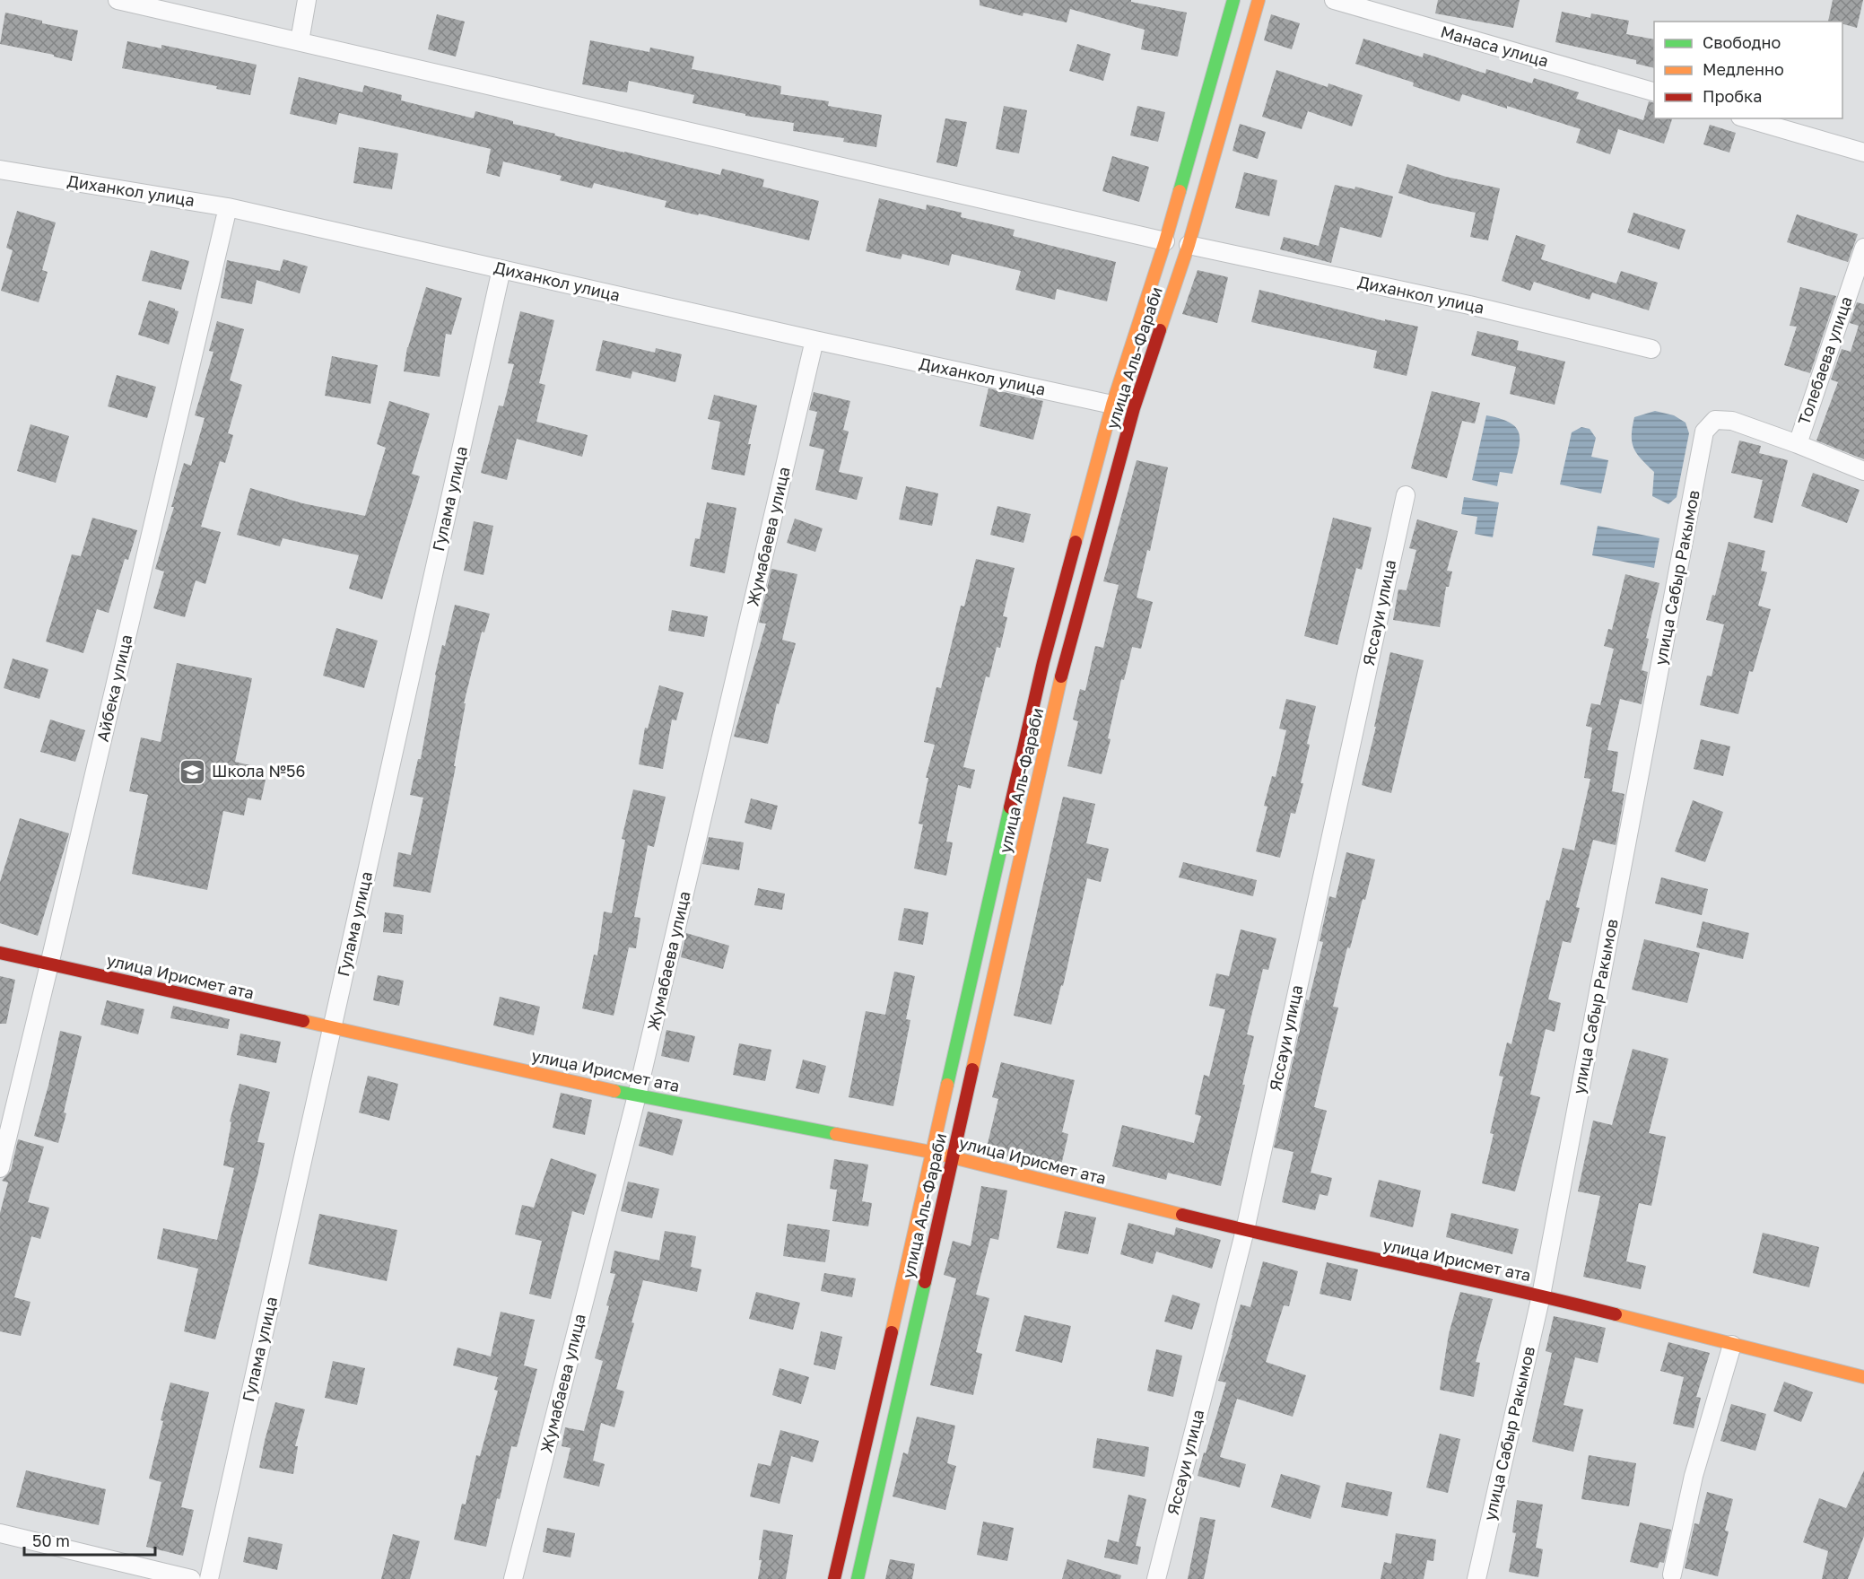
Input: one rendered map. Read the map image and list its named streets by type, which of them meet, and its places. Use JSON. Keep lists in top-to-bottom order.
{
  "streets": {
    "main road": ["улица Аль-Фараби", "улица Ирисмет ата"],
    "street": [
      "Манаса улица",
      "Диханкол улица",
      "Толебаева улица",
      "Гулама улица",
      "Жумабаева улица",
      "улица Сабыр Ракымов",
      "Яссауи улица",
      "Айбека улица"
    ]
  },
  "crossings": [
    ["Диханкол улица", "улица Аль-Фараби"],
    ["Диханкол улица", "Гулама улица"],
    ["Диханкол улица", "Жумабаева улица"],
    ["Диханкол улица", "Айбека улица"],
    ["улица Аль-Фараби", "улица Ирисмет ата"],
    ["Толебаева улица", "улица Сабыр Ракымов"],
    ["Гулама улица", "улица Ирисмет ата"],
    ["Жумабаева улица", "улица Ирисмет ата"],
    ["улица Сабыр Ракымов", "улица Ирисмет ата"],
    ["Яссауи улица", "улица Ирисмет ата"],
    ["Айбека улица", "улица Ирисмет ата"]
  ],
  "places": {
    "school or university": ["Школа №56"]
  },
  "legend": ["Свободно", "Медленно", "Пробка"],
  "scale_bar": "50 m"
}
